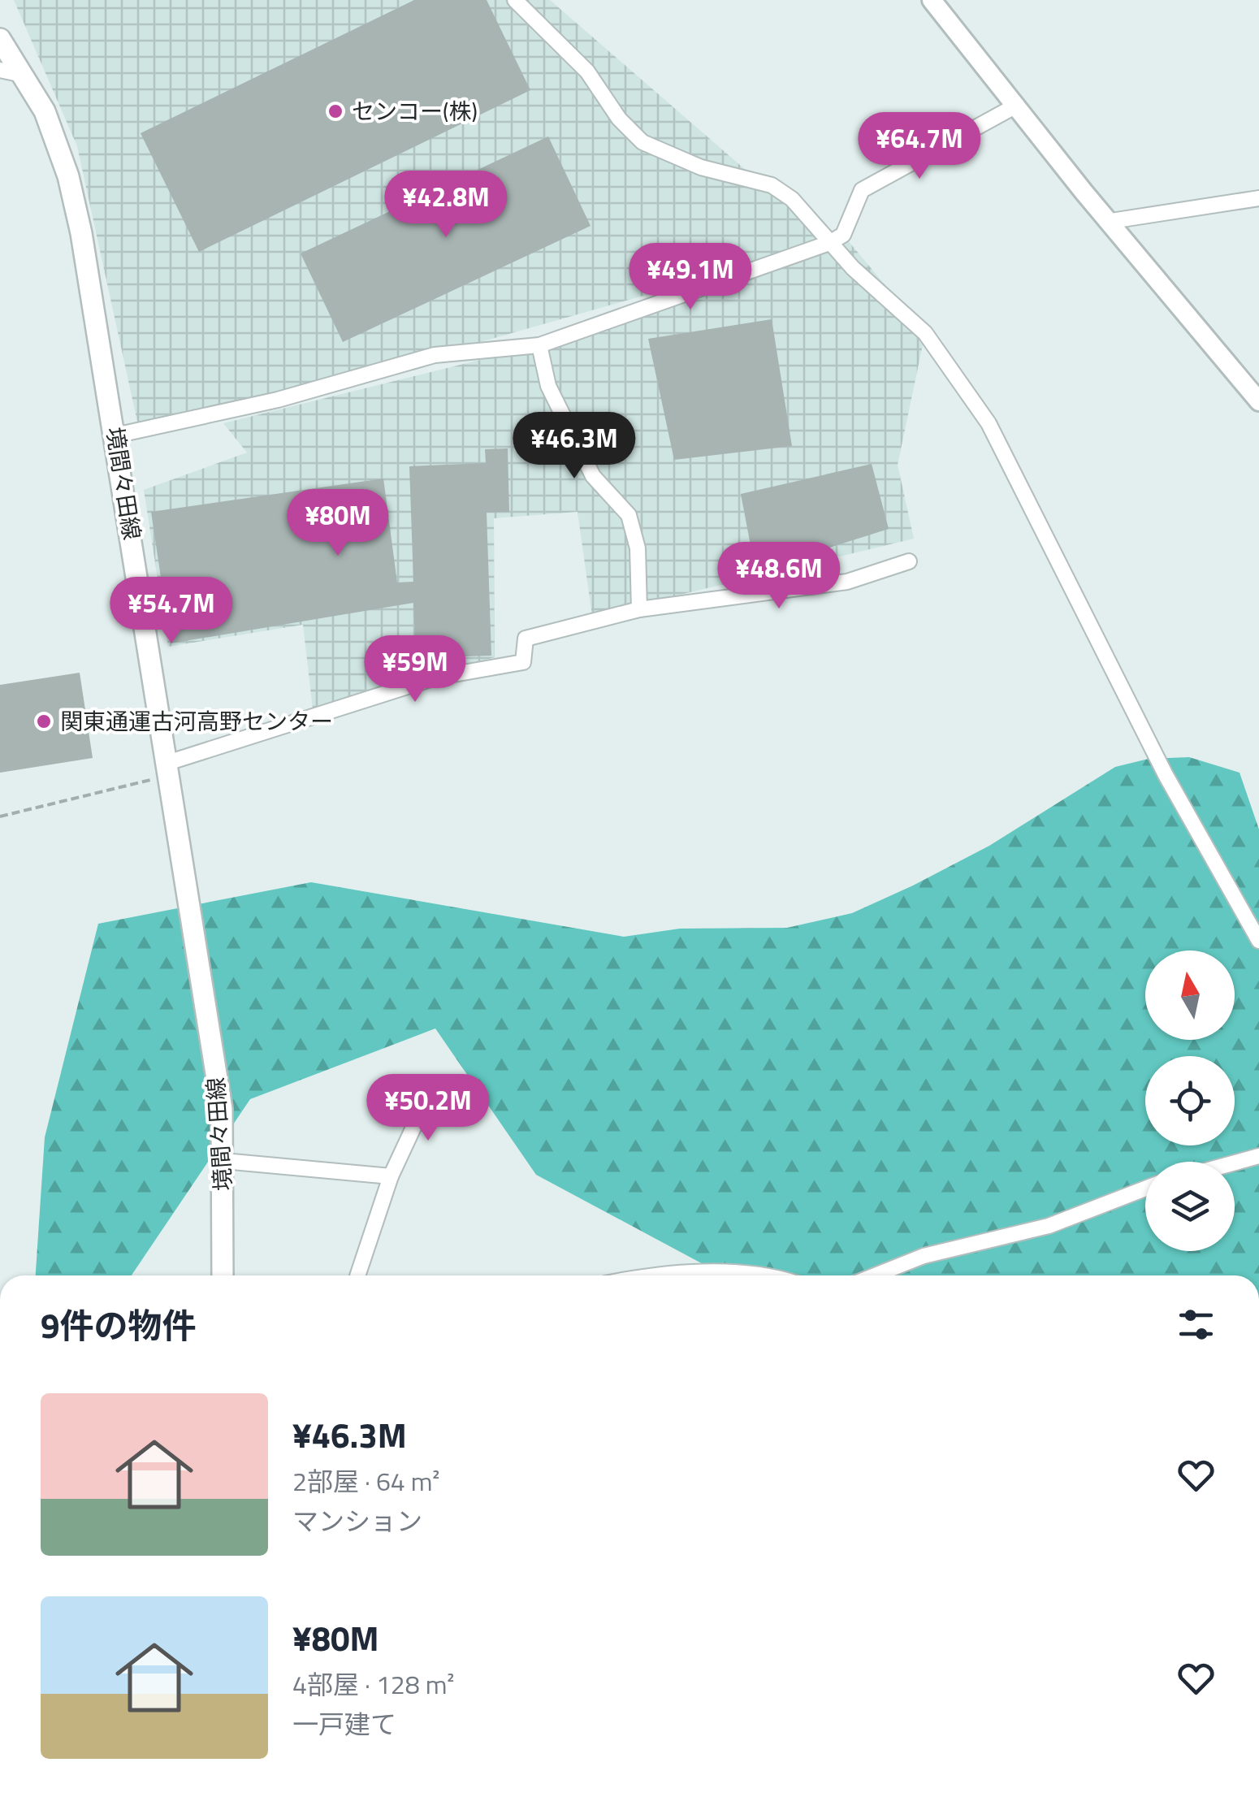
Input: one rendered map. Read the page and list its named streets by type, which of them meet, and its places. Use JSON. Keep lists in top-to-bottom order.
{
  "streets": {
    "main road": ["境間々田線"]
  },
  "places": ["センコー(株)", "関東通運古河高野センター"],
  "north": "top",
  "page": {
    "price": [
      "¥64.7M",
      "¥42.8M",
      "¥49.1M",
      "¥46.3M",
      "¥80M",
      "¥48.6M",
      "¥54.7M",
      "¥59M",
      "¥50.2M"
    ],
    "heading": "9件の物件",
    "list": [
      {
        "name": "¥46.3M",
        "note": "2部屋 · 64 m² · マンション"
      },
      {
        "name": "¥80M",
        "note": "4部屋 · 128 m² · 一戸建て"
      }
    ]
  }
}
